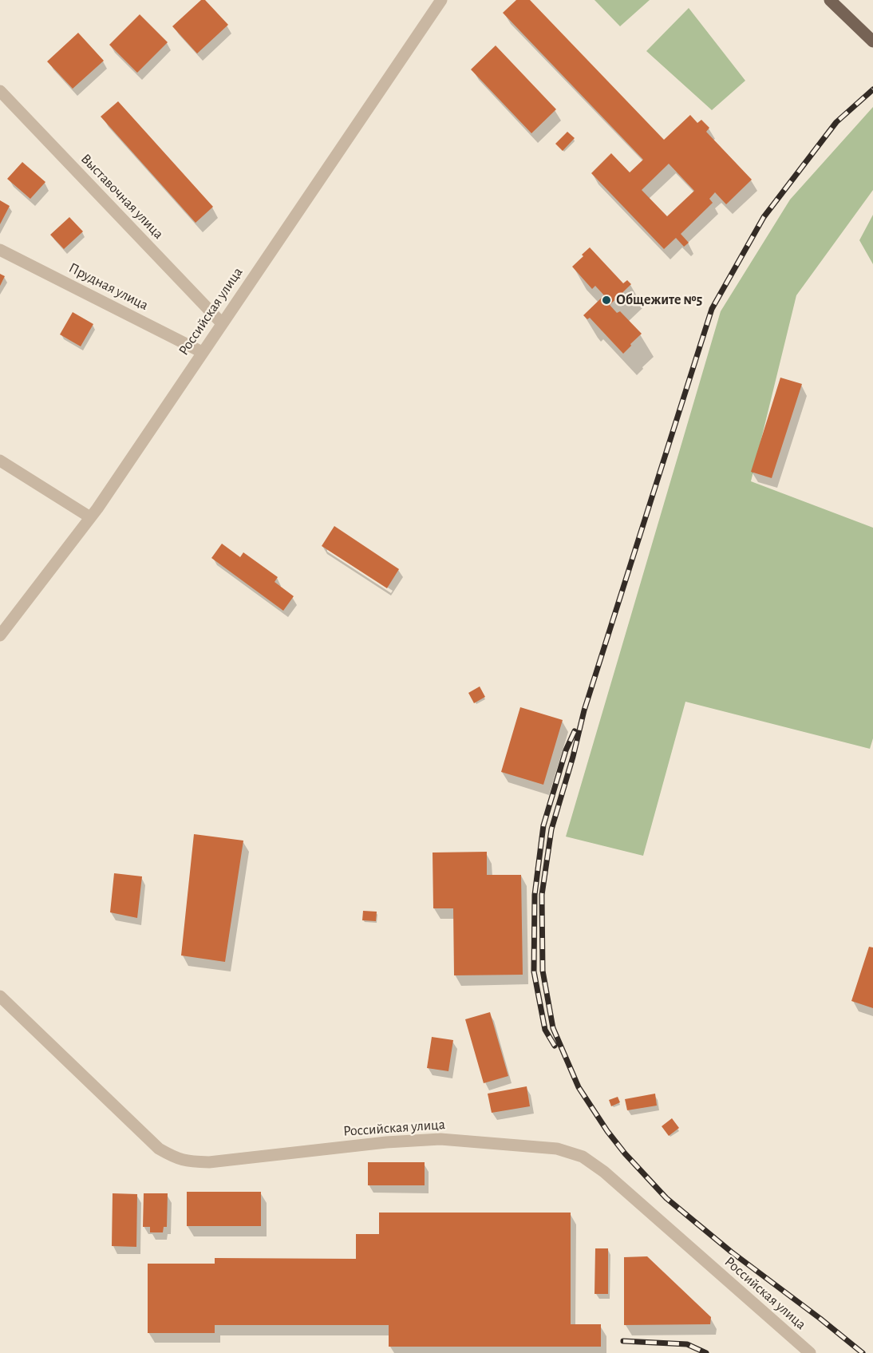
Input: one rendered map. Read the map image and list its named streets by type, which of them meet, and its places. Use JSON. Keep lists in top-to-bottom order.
{
  "streets": {
    "street": ["Выставочная улица", "Прудная улица", "Российская улица"]
  },
  "crossings": [
    ["Выставочная улица", "Российская улица"],
    ["Прудная улица", "Российская улица"]
  ],
  "places": ["Общежите №5"]
}
